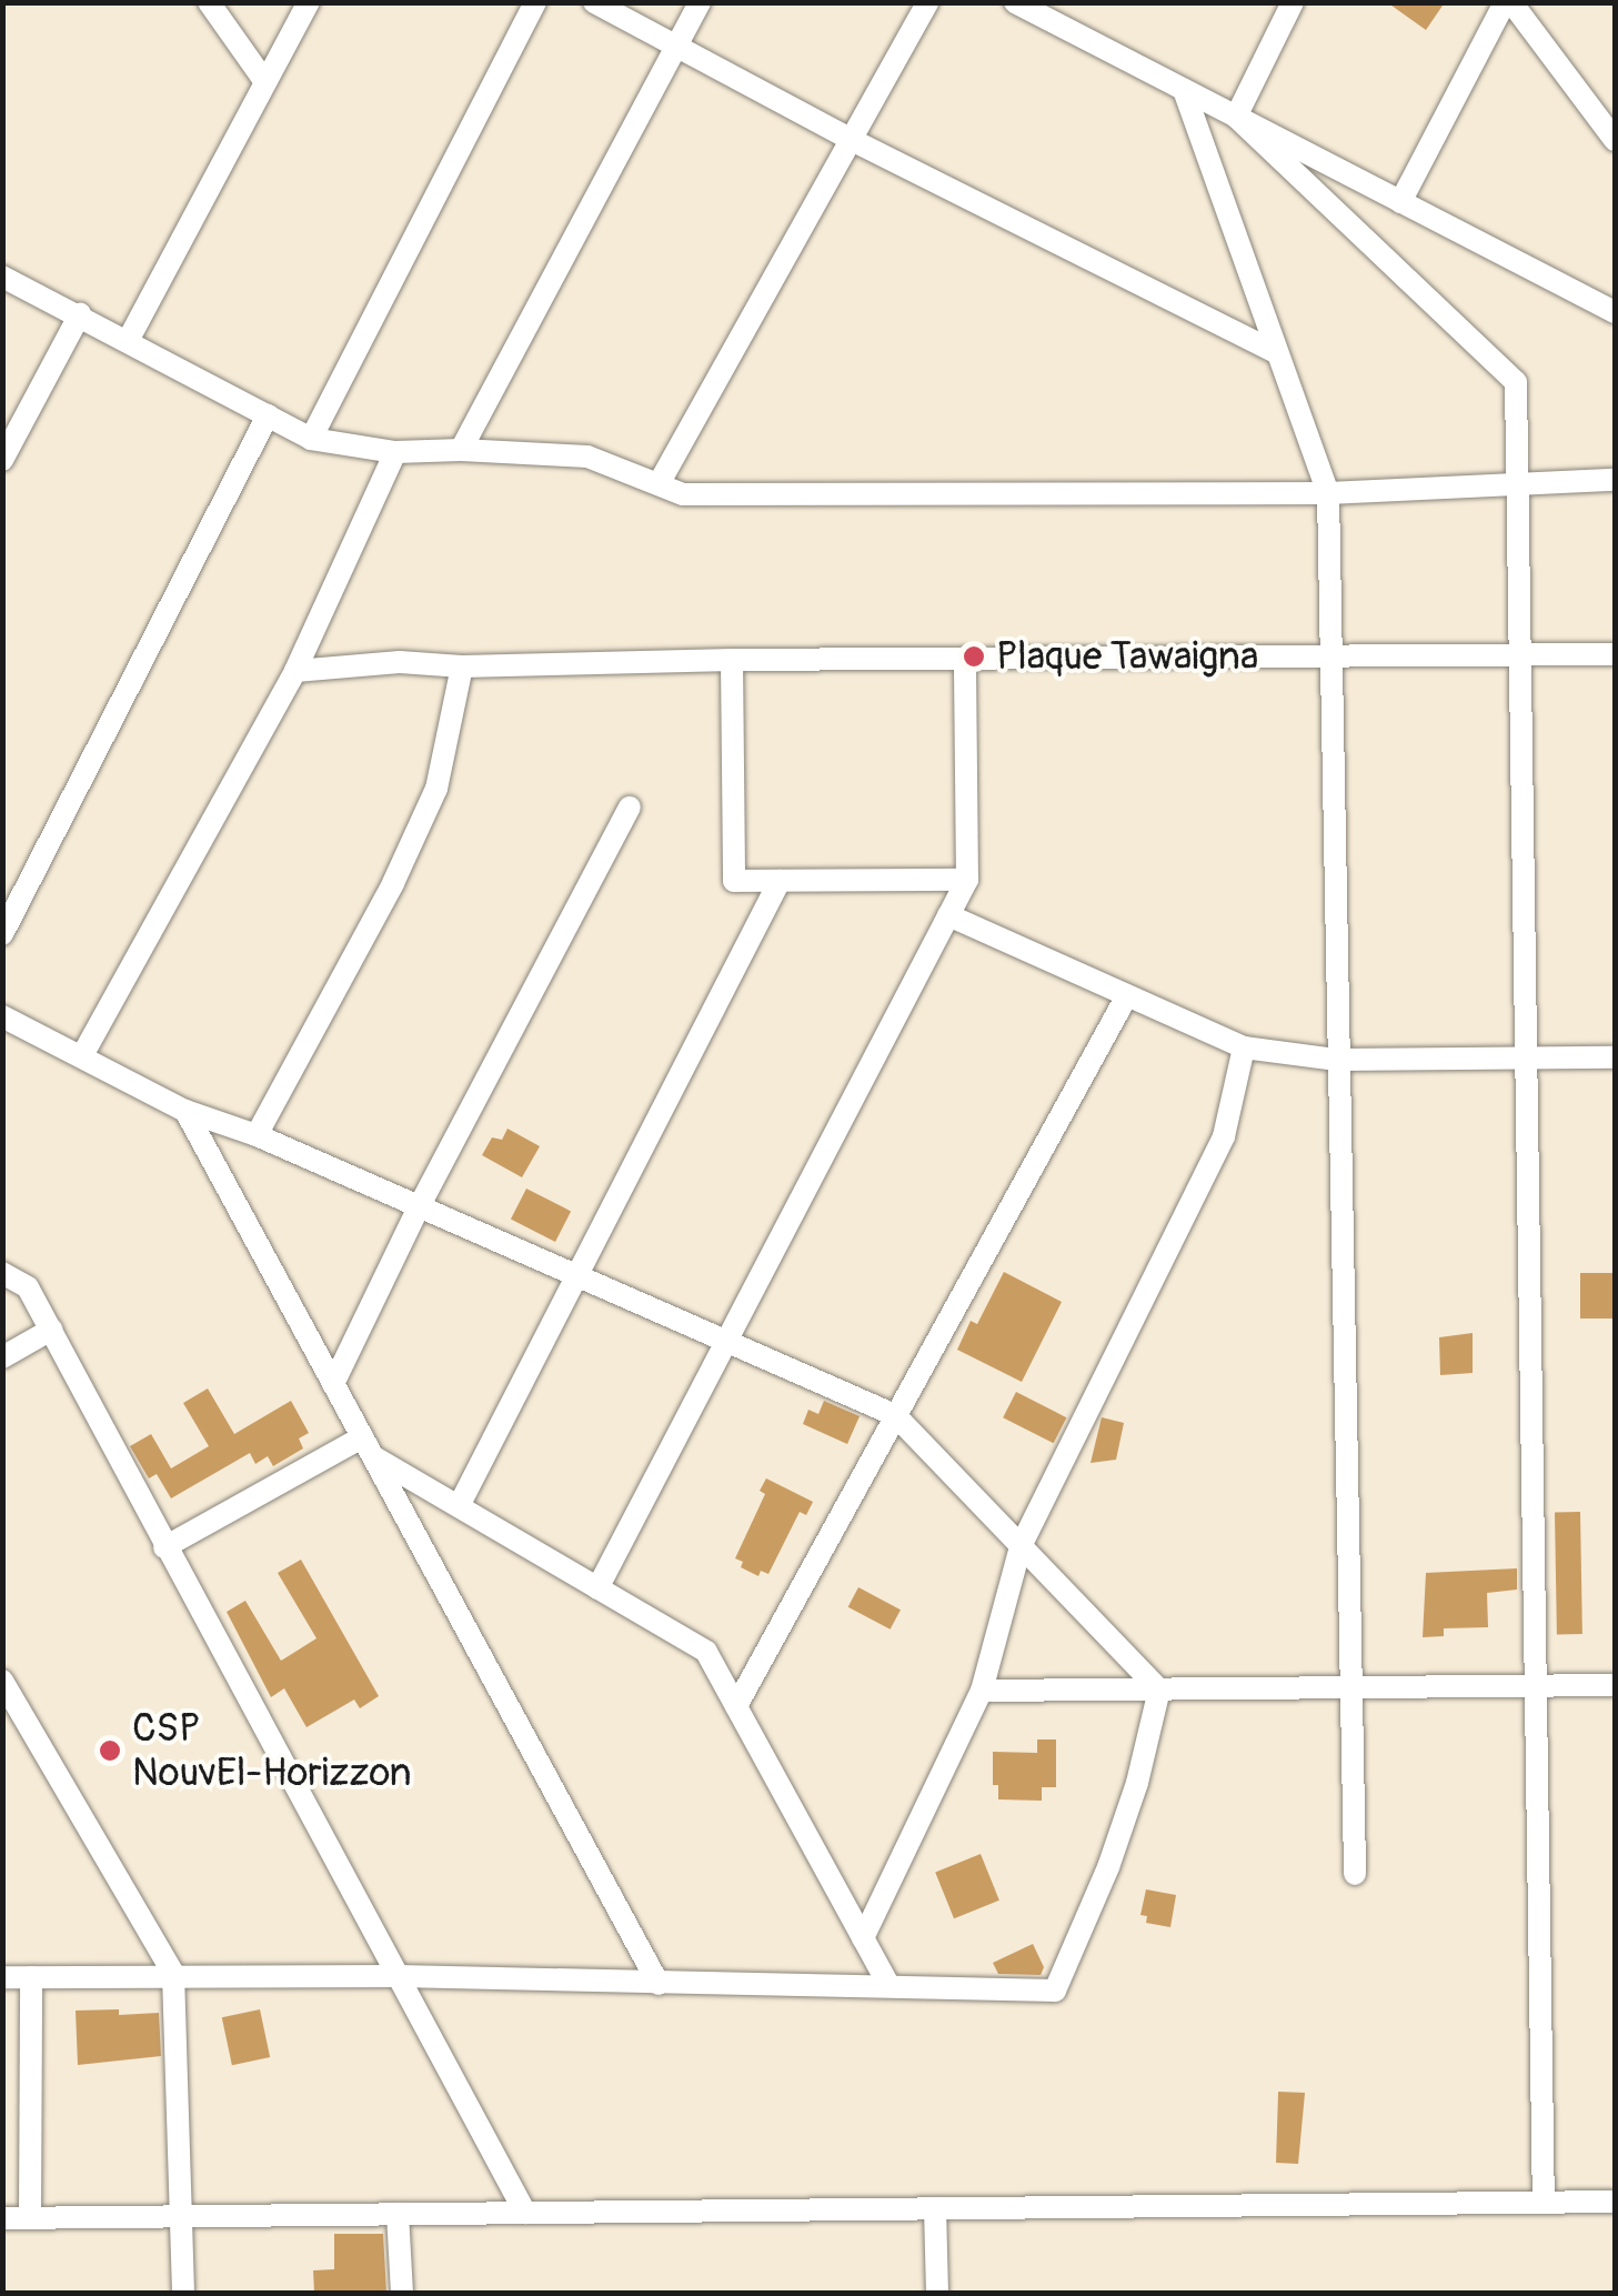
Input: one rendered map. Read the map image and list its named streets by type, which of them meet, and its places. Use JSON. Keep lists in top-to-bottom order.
{
  "places": ["Plaque Tawaigna", "CSP NouvEl-Horizzon"]
}
